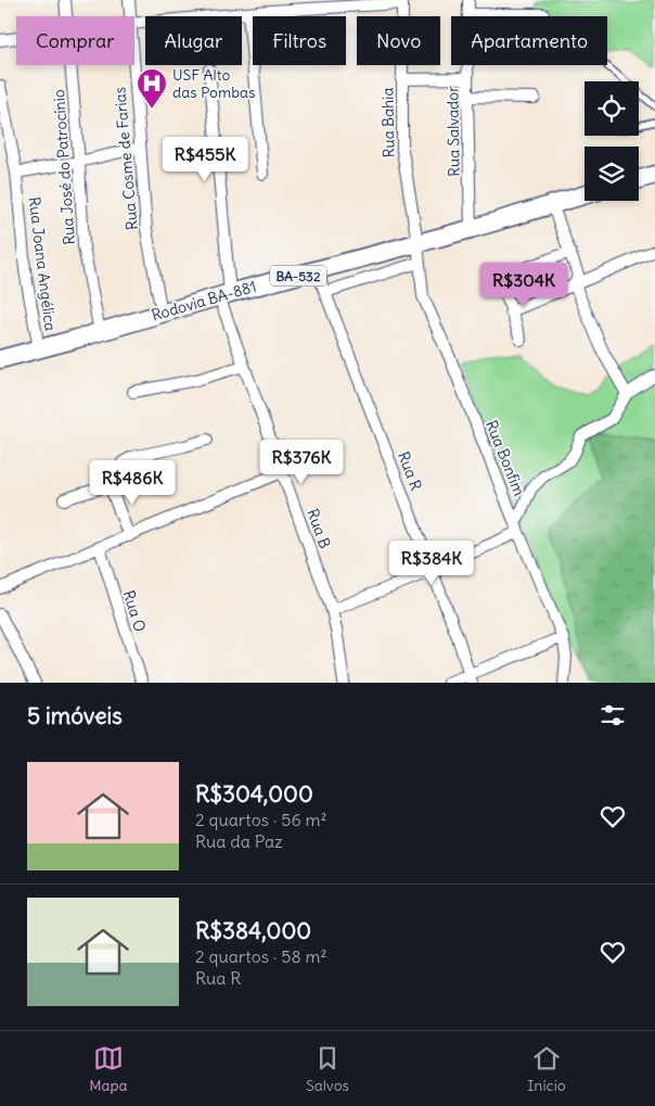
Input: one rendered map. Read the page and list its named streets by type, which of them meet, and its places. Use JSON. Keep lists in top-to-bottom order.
{
  "streets": {
    "main road": ["BA-532", "Rodovia BA-881"],
    "street": [
      "Rua Bahia",
      "Rua Salvador",
      "Rua Cosme de Farias",
      "Rua José do Patrocínio",
      "Rua Joana Angélica",
      "Rua Bonfim",
      "Rua R",
      "Rua B",
      "Rua O"
    ]
  },
  "crossings": [
    ["Rua Bahia", "Rodovia BA-881"],
    ["Rua Bahia", "Rua Bonfim"],
    ["Rua Salvador", "Rodovia BA-881"],
    ["Rua Cosme de Farias", "Rodovia BA-881"],
    ["Rua José do Patrocínio", "Rodovia BA-881"],
    ["Rua Joana Angélica", "Rodovia BA-881"],
    ["Rodovia BA-881", "Rua Bonfim"],
    ["Rodovia BA-881", "Rua R"],
    ["Rodovia BA-881", "Rua B"]
  ],
  "places": {
    "hospital": ["USF Alto das Pombas"]
  },
  "page": {
    "chip": [
      "Comprar",
      "Alugar",
      "Filtros",
      "Novo",
      "Apartamento"
    ],
    "price": [
      "R$455K",
      "R$304K",
      "R$376K",
      "R$486K",
      "R$384K"
    ],
    "heading": "5 imóveis",
    "list": [
      {
        "name": "R$304,000",
        "note": "2 quartos · 56 m² · Rua da Paz"
      },
      {
        "name": "R$384,000",
        "note": "2 quartos · 58 m² · Rua R"
      }
    ],
    "tabs": ["Mapa", "Salvos", "Início"]
  }
}
